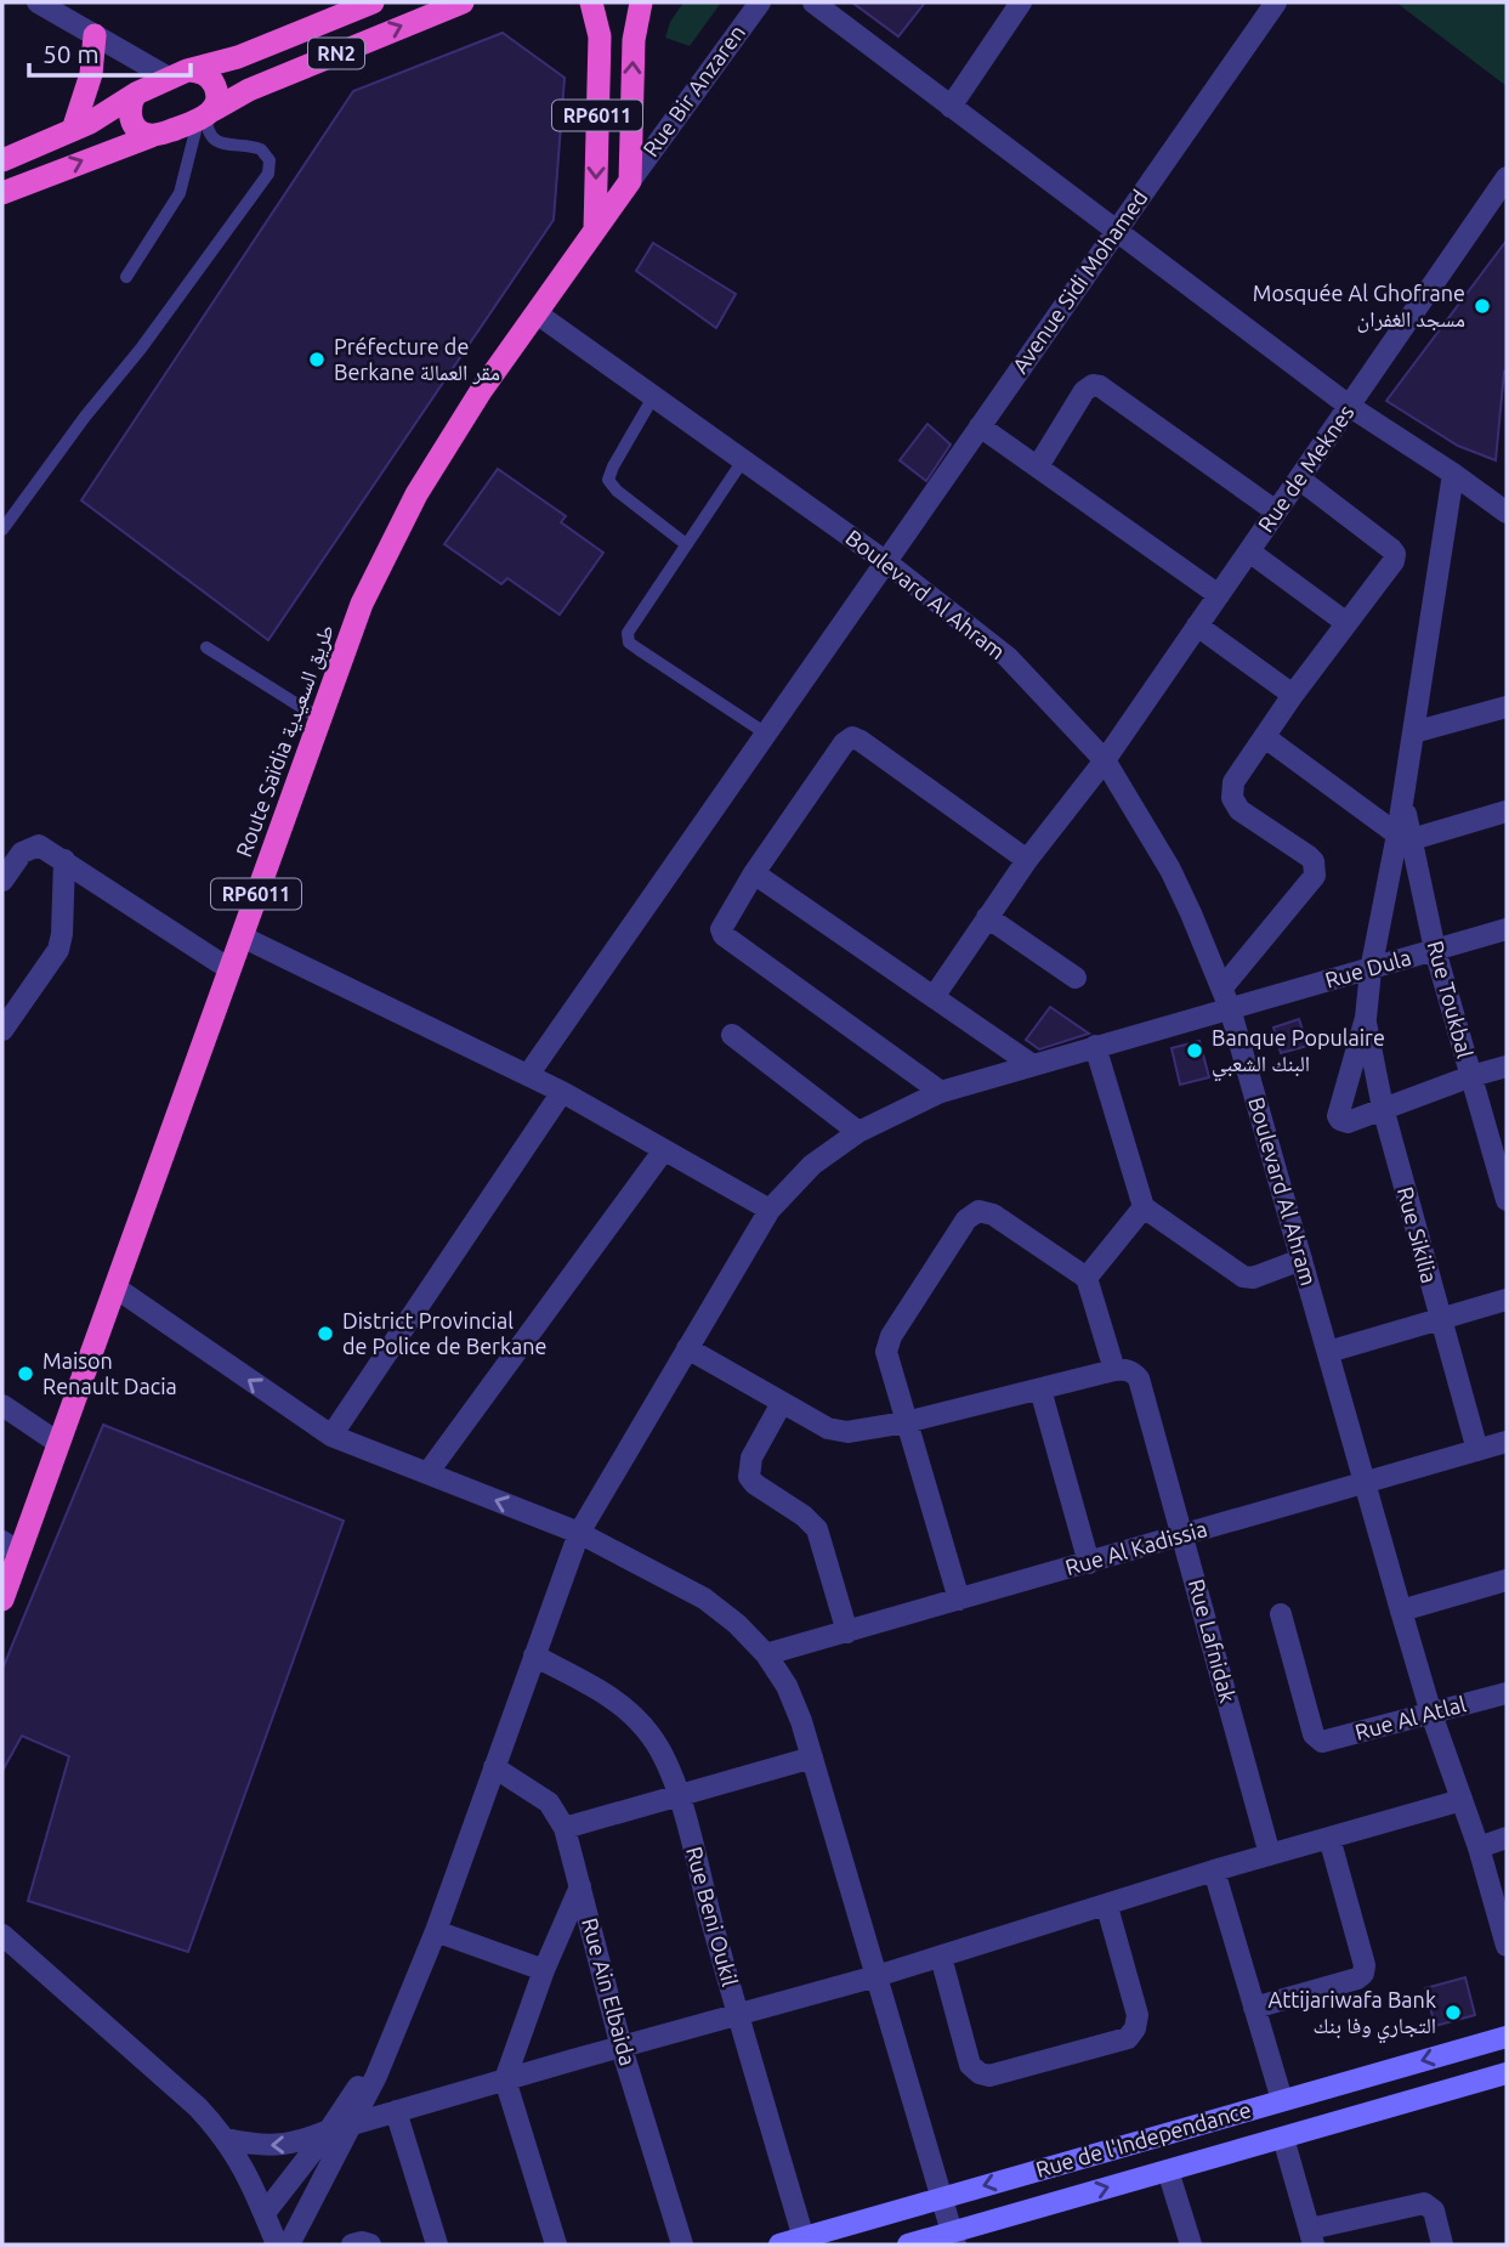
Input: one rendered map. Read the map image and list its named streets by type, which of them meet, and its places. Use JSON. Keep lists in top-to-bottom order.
{
  "streets": {
    "highway": ["RN2", "RP6011", "Route Saïdia طريق السعيدية"],
    "main road": ["Rue de l'Independance"],
    "street": [
      "Rue Bir Anzaren",
      "Avenue Sidi Mohamed",
      "Rue de Meknes",
      "Boulevard Al Ahram",
      "Rue Dula",
      "Rue Toukbal",
      "Rue Sikilia",
      "Rue Al Kadissia",
      "Rue Lafnidak",
      "Rue Al Atlal",
      "Rue Beni Oukil",
      "Rue Ain Elbaida"
    ]
  },
  "crossings": [
    ["Rue Bir Anzaren", "RP6011"],
    ["Rue Bir Anzaren", "Route Saïdia طريق السعيدية"],
    ["RP6011", "Route Saïdia طريق السعيدية"],
    ["Avenue Sidi Mohamed", "Boulevard Al Ahram"],
    ["Rue de Meknes", "Boulevard Al Ahram"],
    ["Boulevard Al Ahram", "Route Saïdia طريق السعيدية"],
    ["Boulevard Al Ahram", "Rue Dula"],
    ["Boulevard Al Ahram", "Rue Al Kadissia"],
    ["Boulevard Al Ahram", "Rue Al Atlal"],
    ["Rue Dula", "Rue Toukbal"],
    ["Rue Dula", "Rue Beni Oukil"],
    ["Rue Dula", "Rue Ain Elbaida"],
    ["Rue Sikilia", "Rue Al Kadissia"],
    ["Rue Al Kadissia", "Rue Lafnidak"],
    ["Rue Beni Oukil", "Rue de l'Independance"]
  ],
  "places": [
    "Mosquée Al Ghofrane مسجد الغفران",
    "Préfecture de Berkane مقر العمالة",
    "Banque Populaire البنك الشعبي",
    "District Provincial de Police de Berkane",
    "Maison Renault Dacia",
    "Attijariwafa Bank التجاري وفا بنك"
  ],
  "scale_bar": "50 m"
}
